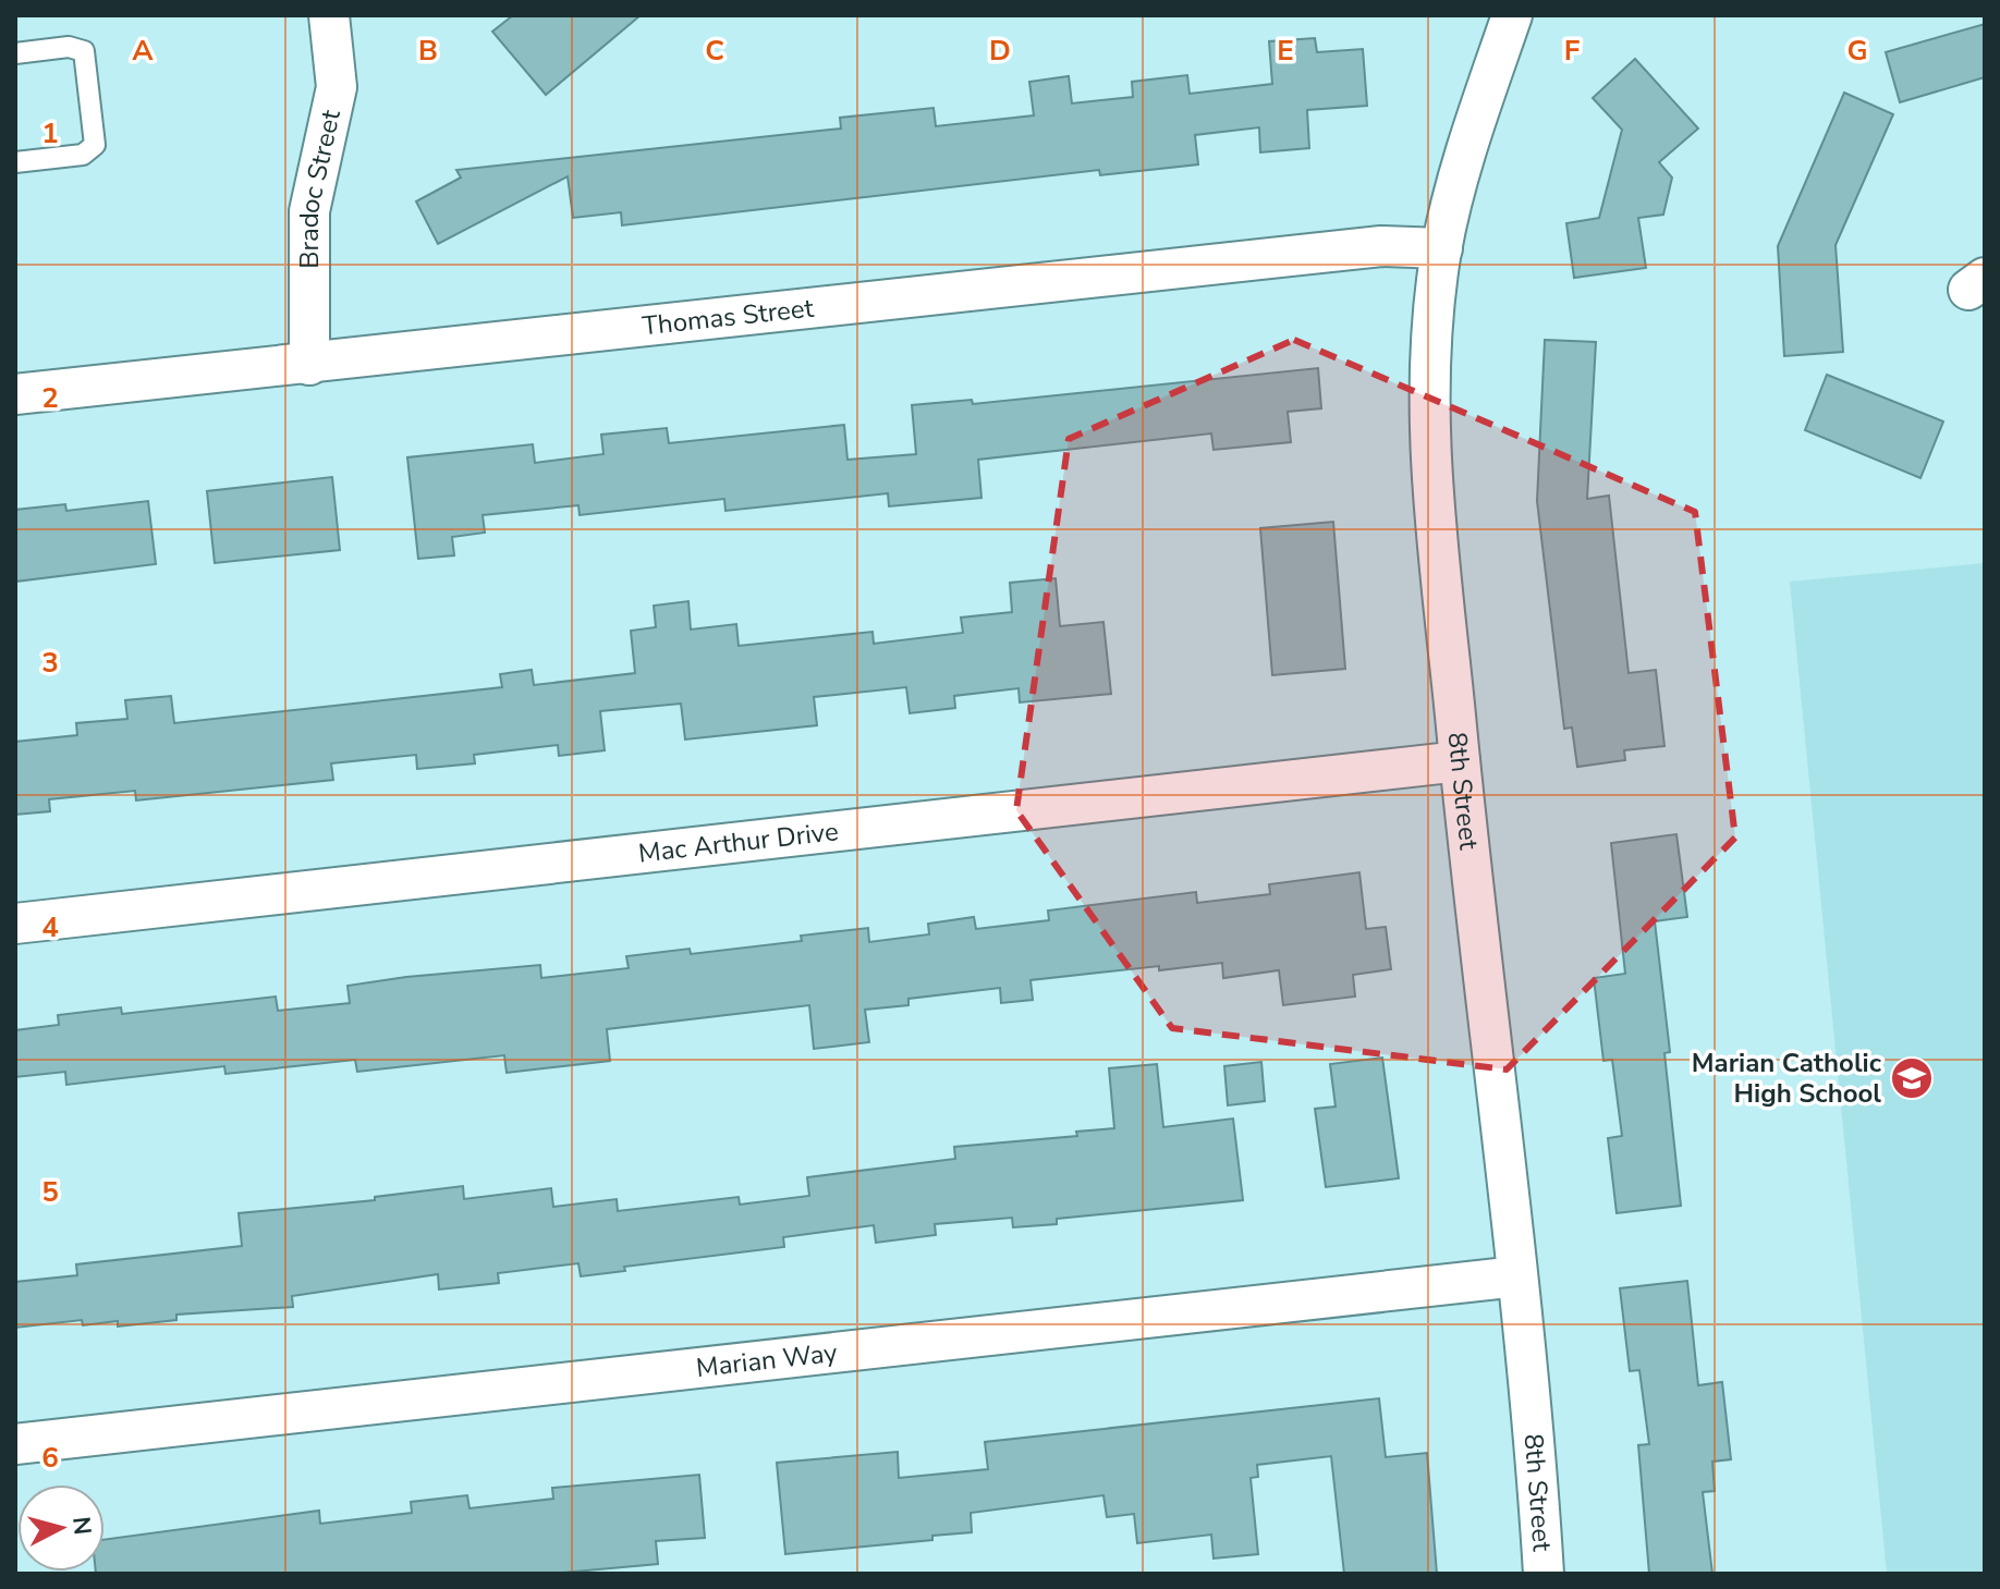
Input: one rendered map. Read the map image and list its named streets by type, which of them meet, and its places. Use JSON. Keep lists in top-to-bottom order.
{
  "streets": {
    "street": [
      "Bradoc Street",
      "Thomas Street",
      "8th Street",
      "Mac Arthur Drive",
      "Marian Way"
    ]
  },
  "crossings": [
    ["Bradoc Street", "Thomas Street"],
    ["Thomas Street", "8th Street"],
    ["8th Street", "Mac Arthur Drive"],
    ["8th Street", "Marian Way"]
  ],
  "places": {
    "school or university": ["Marian Catholic High School"]
  },
  "north": "right",
  "grid": {
    "columns": [
      "A",
      "B",
      "C",
      "D",
      "E",
      "F",
      "G"
    ],
    "rows": [
      "1",
      "2",
      "3",
      "4",
      "5",
      "6"
    ]
  }
}
